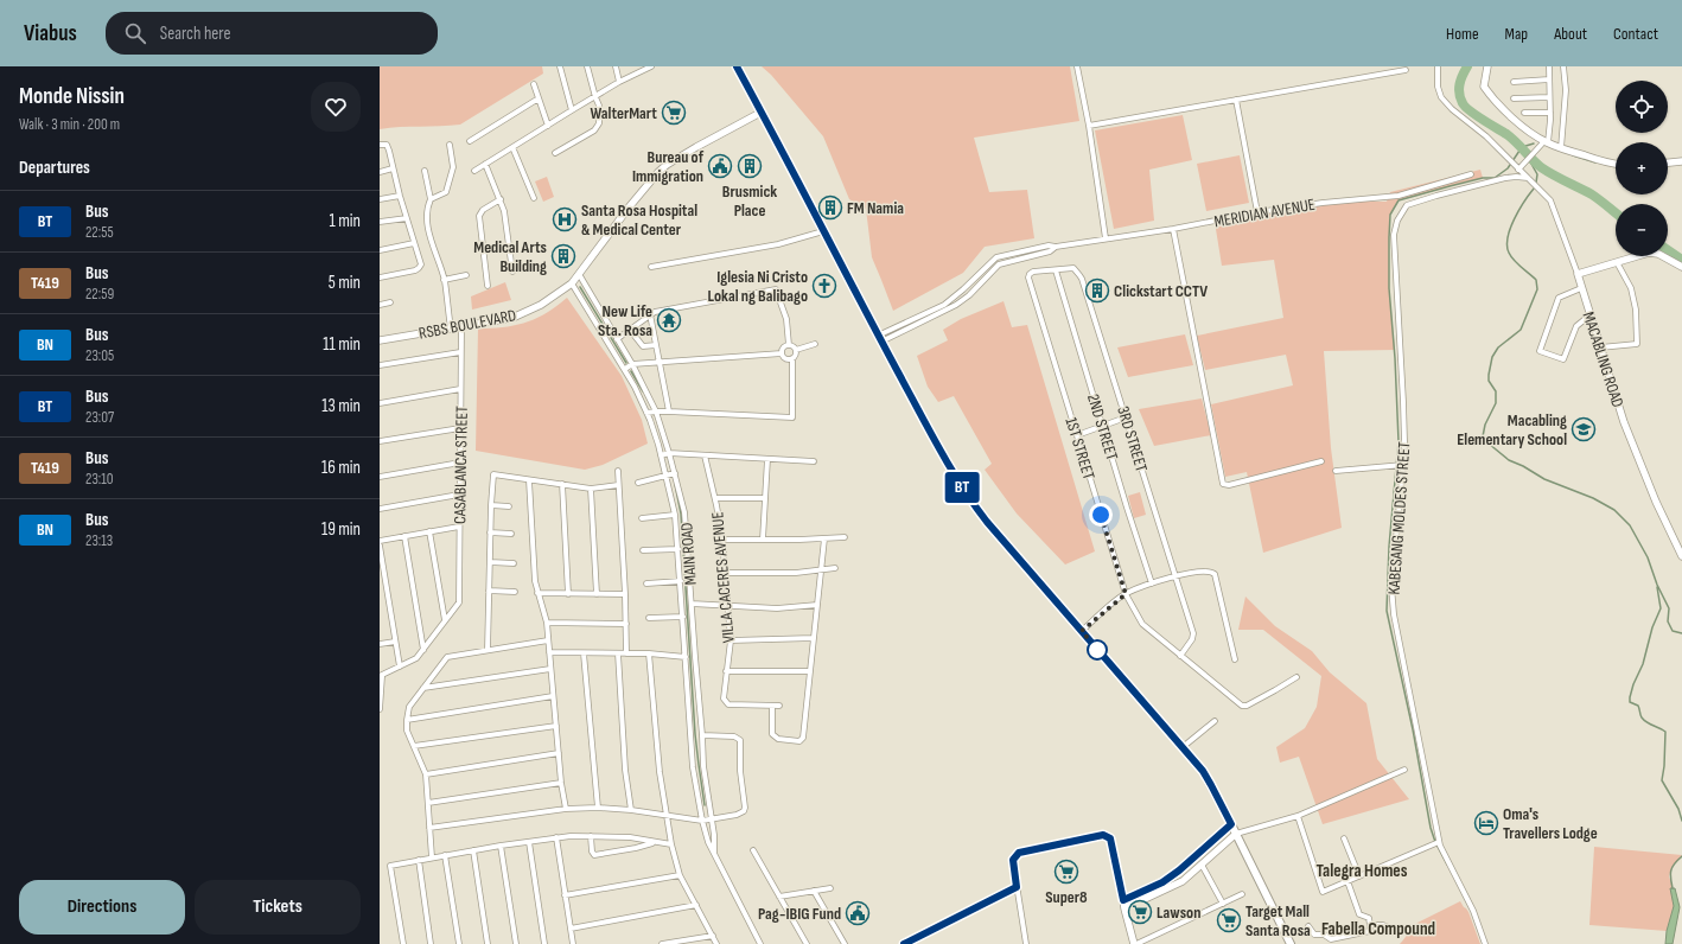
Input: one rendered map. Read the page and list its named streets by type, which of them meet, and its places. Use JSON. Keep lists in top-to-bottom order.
{
  "streets": {
    "street": [
      "MERIDIAN AVENUE",
      "RSBS BOULEVARD",
      "MACABLING ROAD",
      "2ND STREET",
      "3RD STREET",
      "1ST STREET",
      "CASABLANCA STREET",
      "KABESANG MOLDES STREET",
      "MAIN ROAD",
      "VILLA CACERES AVENUE"
    ]
  },
  "crossings": [
    ["RSBS BOULEVARD", "CASABLANCA STREET"],
    ["RSBS BOULEVARD", "MAIN ROAD"],
    ["MACABLING ROAD", "KABESANG MOLDES STREET"],
    ["2ND STREET", "3RD STREET"],
    ["3RD STREET", "1ST STREET"]
  ],
  "districts": ["Talegra Homes", "Fabella Compound"],
  "places": {
    "supermarket": [
      "WalterMart",
      "Super8",
      "Lawson",
      "Target Mall Santa Rosa"
    ],
    "public building": ["Bureau of Immigration", "Pag-IBIG Fund"],
    "building": [
      "Brusmick Place",
      "FM Namia",
      "Medical Arts Building",
      "Clickstart CCTV"
    ],
    "hospital": ["Santa Rosa Hospital & Medical Center"],
    "church": ["Iglesia Ni Cristo Lokal ng Balibago"],
    "temple": ["New Life Sta. Rosa"],
    "school or university": ["Macabling Elementary School"],
    "hotel": ["Oma's Travellers Lodge"]
  },
  "lines": ["bus line BT"],
  "page": {
    "header": "Viabus",
    "search": "Search here",
    "nav": [
      "Home",
      "Map",
      "About",
      "Contact"
    ],
    "heading": [
      ["Monde Nissin", "Walk · 3 min · 200 m"],
      "Departures"
    ],
    "on_map": "BT",
    "map_buttons": ["+", "−"],
    "list": [
      {
        "mark": "BT",
        "name": "Bus",
        "note": "22:55",
        "value": "1 min"
      },
      {
        "mark": "T419",
        "name": "Bus",
        "note": "22:59",
        "value": "5 min"
      },
      {
        "mark": "BN",
        "name": "Bus",
        "note": "23:05",
        "value": "11 min"
      },
      {
        "mark": "BT",
        "name": "Bus",
        "note": "23:07",
        "value": "13 min"
      },
      {
        "mark": "T419",
        "name": "Bus",
        "note": "23:10",
        "value": "16 min"
      },
      {
        "mark": "BN",
        "name": "Bus",
        "note": "23:13",
        "value": "19 min"
      }
    ],
    "buttons": ["Directions", "Tickets"]
  }
}
